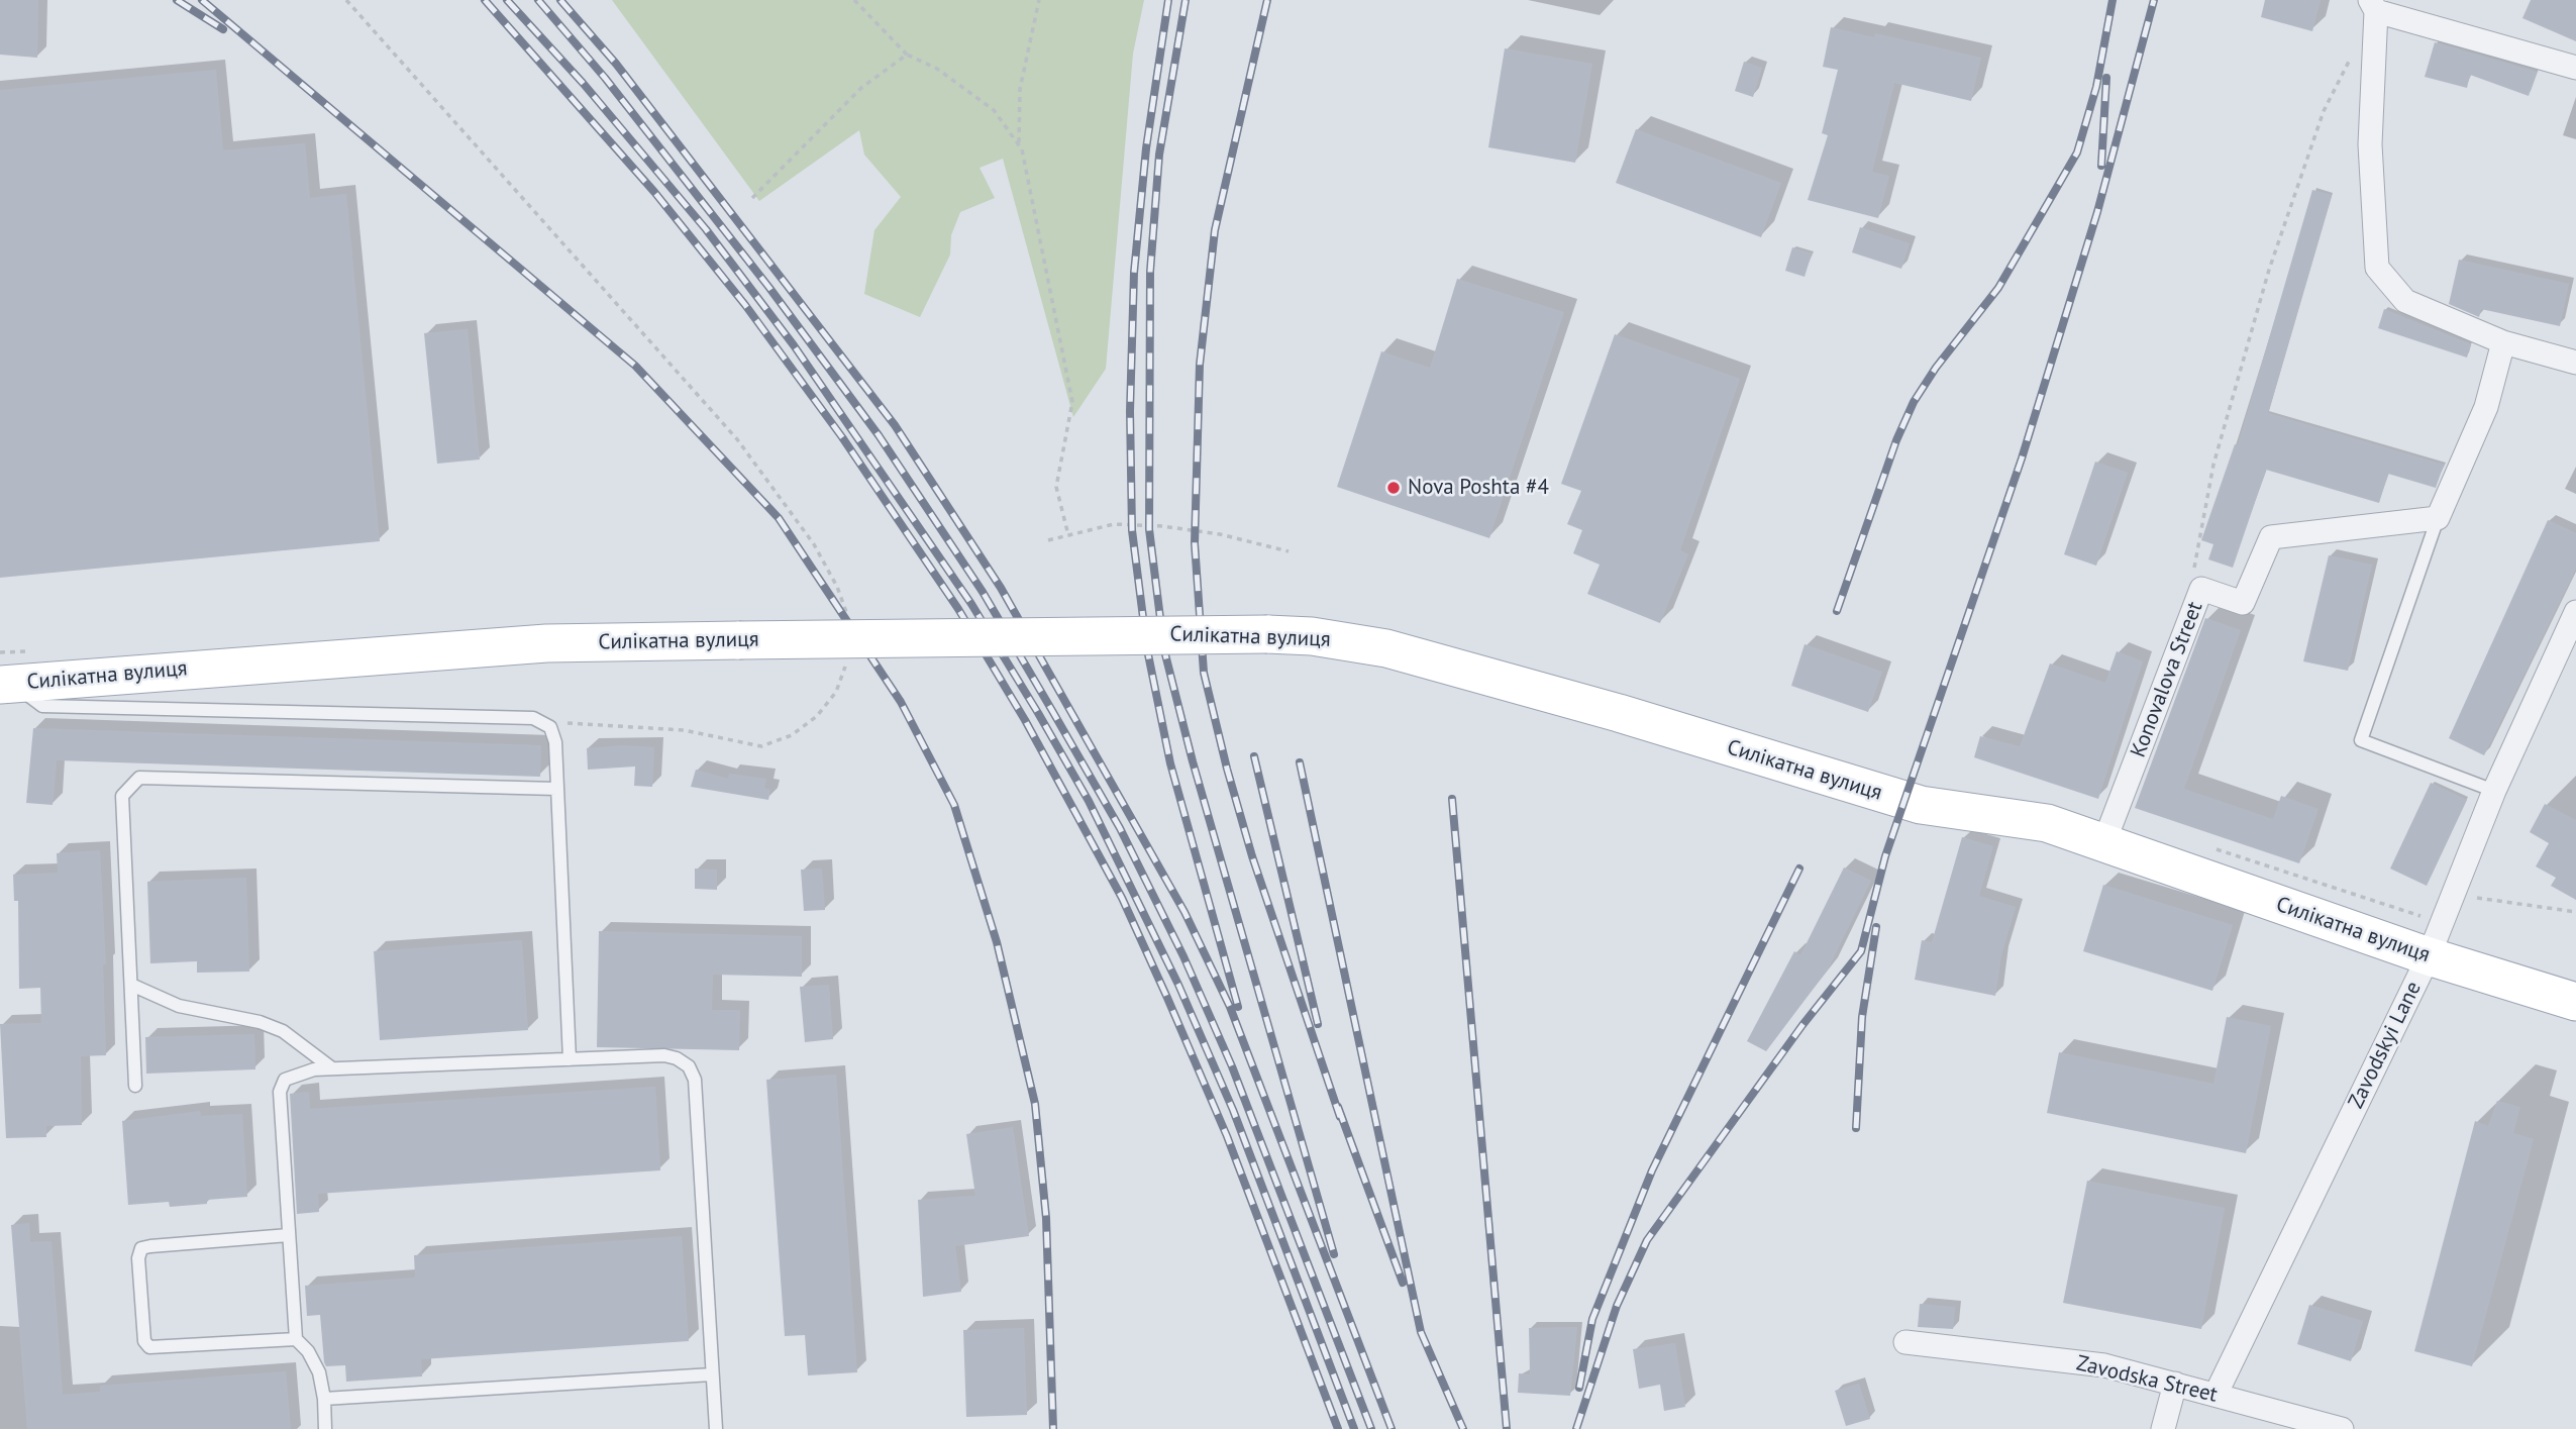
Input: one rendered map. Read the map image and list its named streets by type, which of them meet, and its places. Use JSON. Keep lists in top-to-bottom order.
{
  "streets": {
    "main road": ["Силікатна вулиця"],
    "street": ["Konovalova Street", "Zavodskyi Lane", "Zavodska Street"]
  },
  "crossings": [
    ["Силікатна вулиця", "Konovalova Street"],
    ["Силікатна вулиця", "Zavodskyi Lane"],
    ["Zavodskyi Lane", "Zavodska Street"]
  ],
  "places": ["Nova Poshta #4"]
}
